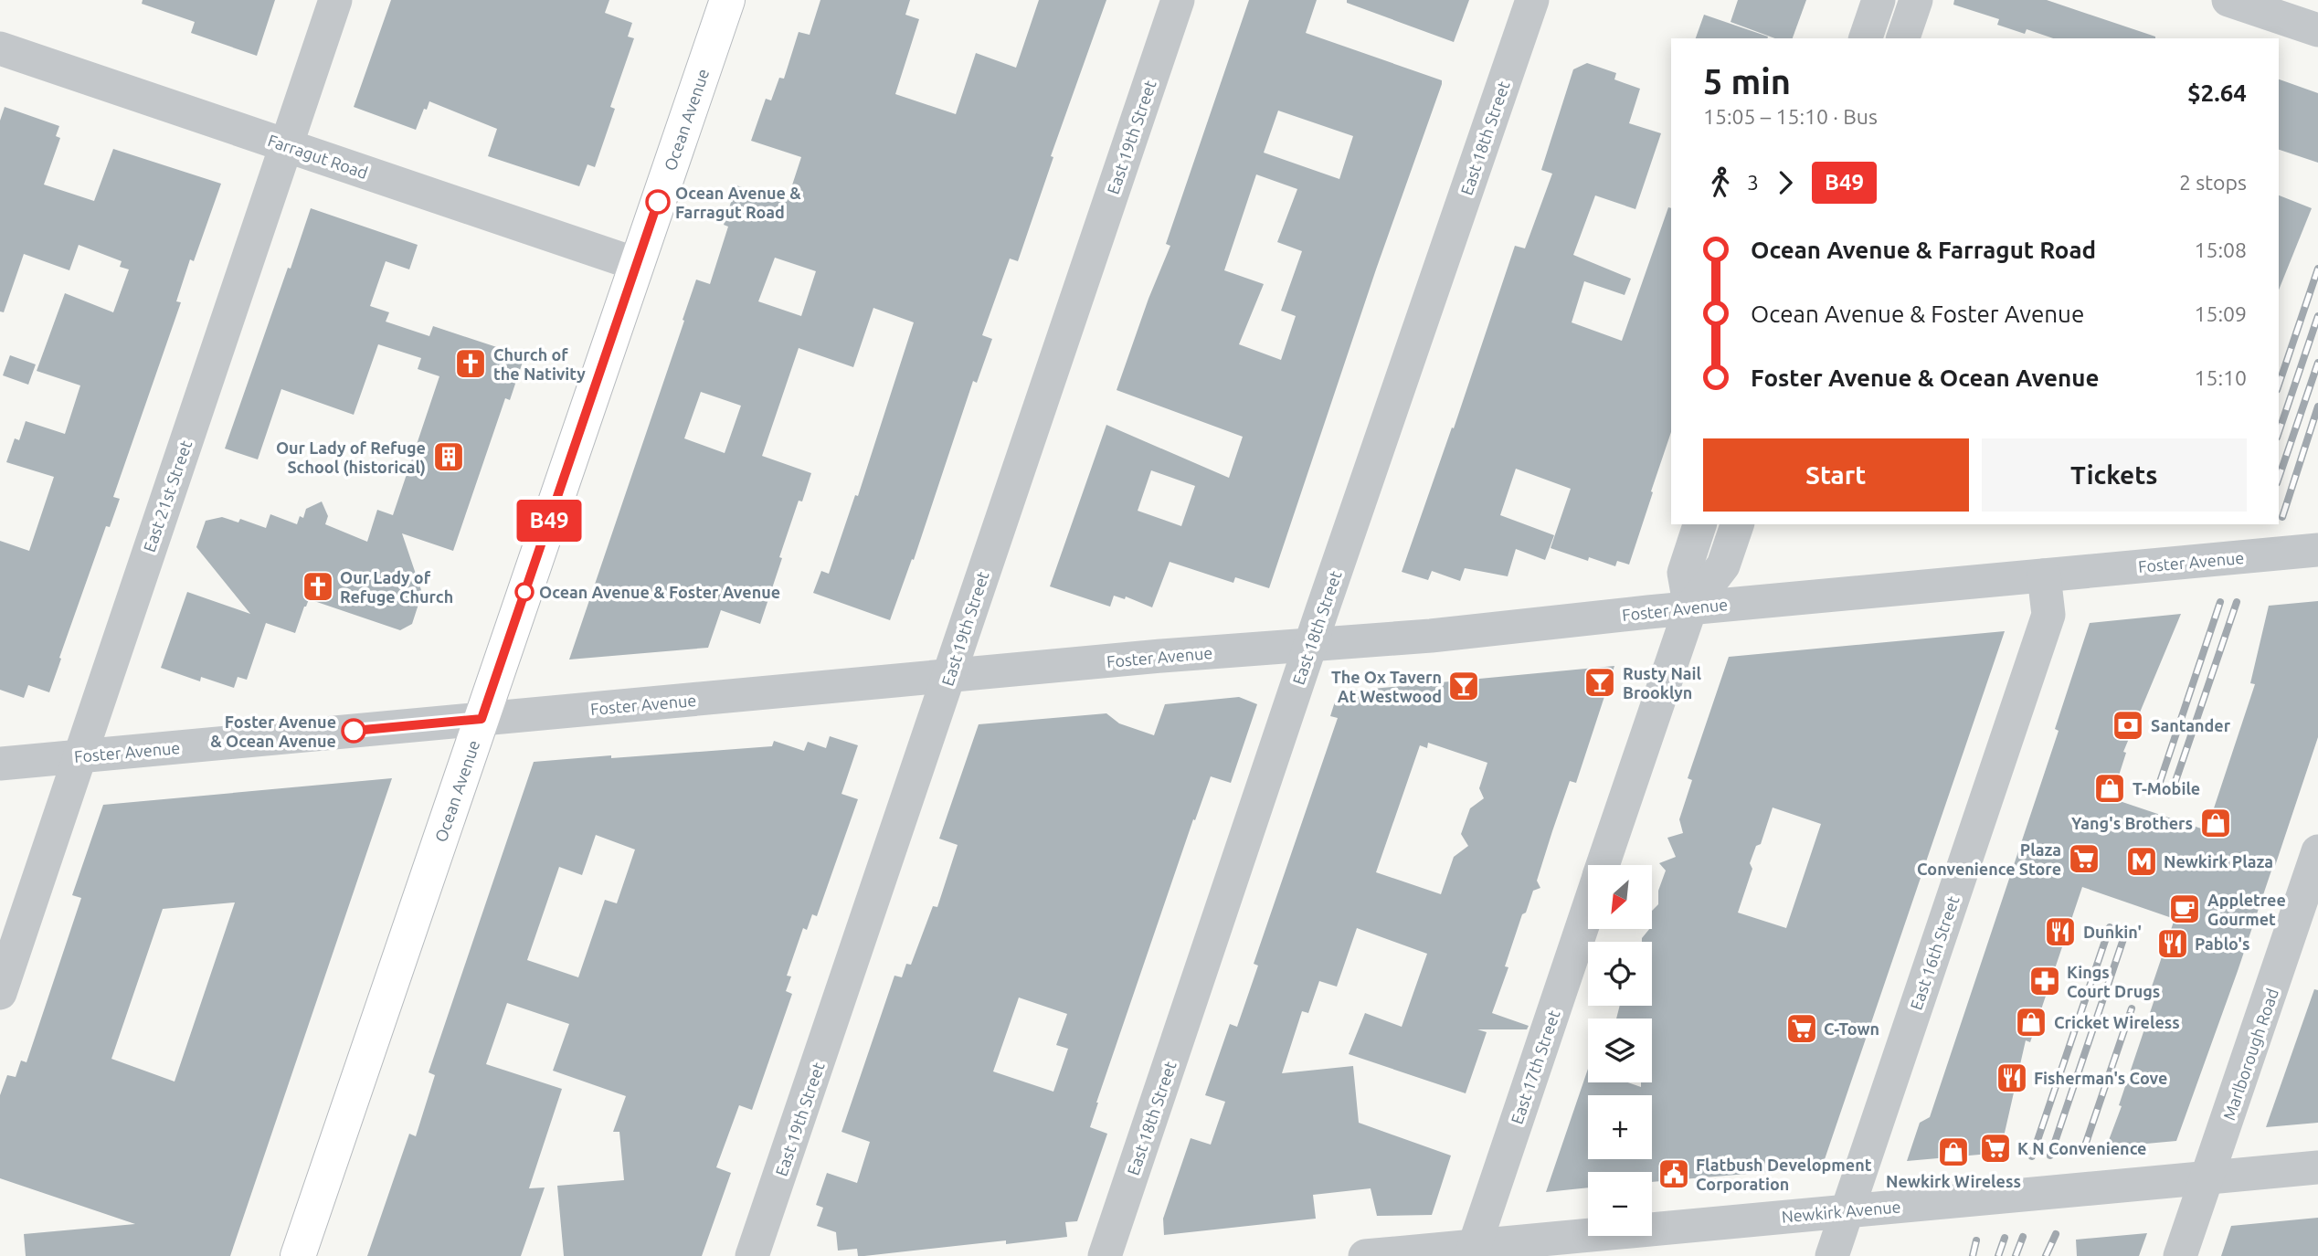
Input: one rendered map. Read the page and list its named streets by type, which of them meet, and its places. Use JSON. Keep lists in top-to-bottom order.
{
  "streets": {
    "main road": ["Ocean Avenue"],
    "street": [
      "East 19th Street",
      "East 18th Street",
      "Farragut Road",
      "East 21st Street",
      "Foster Avenue",
      "East 16th Street",
      "Marlborough Road",
      "East 17th Street",
      "Newkirk Avenue"
    ]
  },
  "crossings": [
    ["Ocean Avenue", "Farragut Road"],
    ["Ocean Avenue", "Foster Avenue"],
    ["East 19th Street", "Foster Avenue"],
    ["East 18th Street", "Foster Avenue"],
    ["Farragut Road", "East 21st Street"],
    ["East 21st Street", "Foster Avenue"],
    ["Foster Avenue", "East 16th Street"],
    ["Foster Avenue", "East 17th Street"],
    ["East 16th Street", "Newkirk Avenue"],
    ["Marlborough Road", "Newkirk Avenue"],
    ["East 17th Street", "Newkirk Avenue"]
  ],
  "places": {
    "other": ["Ocean Avenue & Farragut Road", "Ocean Avenue & Foster Avenue", "Foster Avenue & Ocean Avenue"],
    "church": ["Church of the Nativity", "Our Lady of Refuge Church"],
    "building": ["Our Lady of Refuge School (historical)"],
    "bar": ["Rusty Nail Brooklyn", "The Ox Tavern At Westwood"],
    "bank": ["Santander"],
    "shop": [
      "T-Mobile",
      "Yang's Brothers",
      "Cricket Wireless",
      "Newkirk Wireless"
    ],
    "supermarket": ["Plaza Convenience Store", "C-Town", "K N Convenience"],
    "metro station": ["Newkirk Plaza"],
    "cafe": ["Appletree Gourmet"],
    "restaurant": ["Dunkin'", "Pablo's", "Fisherman's Cove"],
    "pharmacy": ["Kings Court Drugs"],
    "public building": ["Flatbush Development Corporation"]
  },
  "lines": ["bus line B49"],
  "north": "bottom left",
  "page": {
    "on_map": "B49",
    "heading": ["5 min", "15:05 – 15:10 · Bus", "$2.64"],
    "legs": ["3", "B49", "2 stops"],
    "list": [
      {
        "name": "Ocean Avenue & Farragut Road",
        "value": "15:08"
      },
      {
        "name": "Ocean Avenue & Foster Avenue",
        "value": "15:09"
      },
      {
        "name": "Foster Avenue & Ocean Avenue",
        "value": "15:10"
      }
    ],
    "buttons": ["Start", "Tickets"],
    "map_buttons": ["+", "−"]
  }
}
